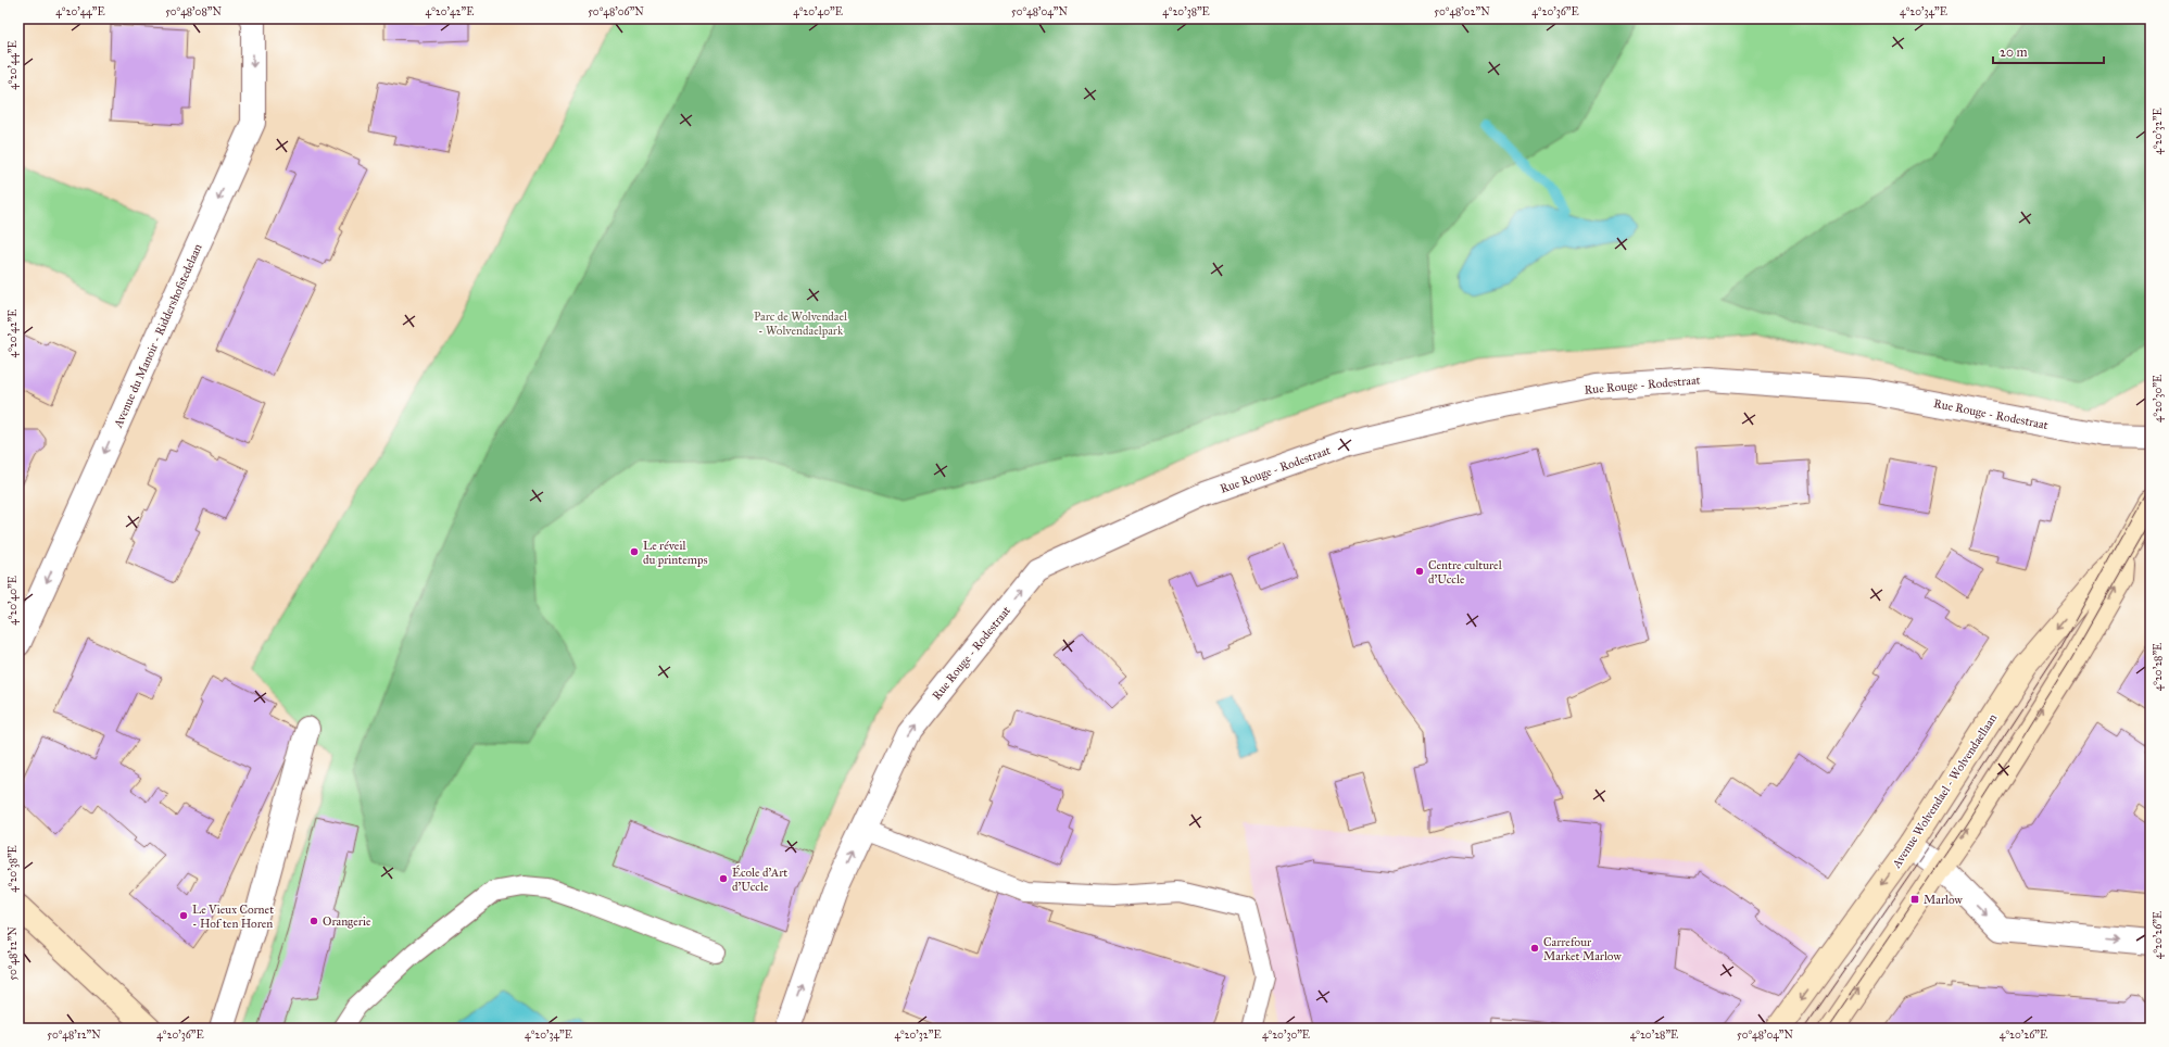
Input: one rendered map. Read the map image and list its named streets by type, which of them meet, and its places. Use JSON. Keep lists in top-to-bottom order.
{
  "streets": {
    "street": ["Avenue du Manoir - Riddershofstedelaan", "Rue Rouge - Rodestraat", "Avenue Wolvendael - Wolvendaellaan"]
  },
  "one_way": ["Avenue du Manoir - Riddershofstedelaan", "Rue Rouge - Rodestraat"],
  "parks": ["Parc de Wolvendael - Wolvendaelpark"],
  "places": {
    "other": [
      "Le réveil du printemps",
      "Centre culturel d'Uccle",
      "École d'Art d'Uccle",
      "Le Vieux Cornet - Hof ten Horen",
      "Orangerie",
      "Carrefour Market Marlow"
    ],
    "transit": ["Marlow"]
  },
  "scale_bar": "20 m",
  "coordinates": [
    "4°20'44\"E",
    "50°48'08\"N",
    "4°20'42\"E",
    "50°48'06\"N",
    "4°20'40\"E",
    "50°48'04\"N",
    "4°20'38\"E",
    "50°48'02\"N",
    "4°20'36\"E",
    "4°20'34\"E",
    "4°20'32\"E",
    "4°20'30\"E",
    "4°20'28\"E",
    "4°20'26\"E",
    "50°48'12\"N"
  ]
}
